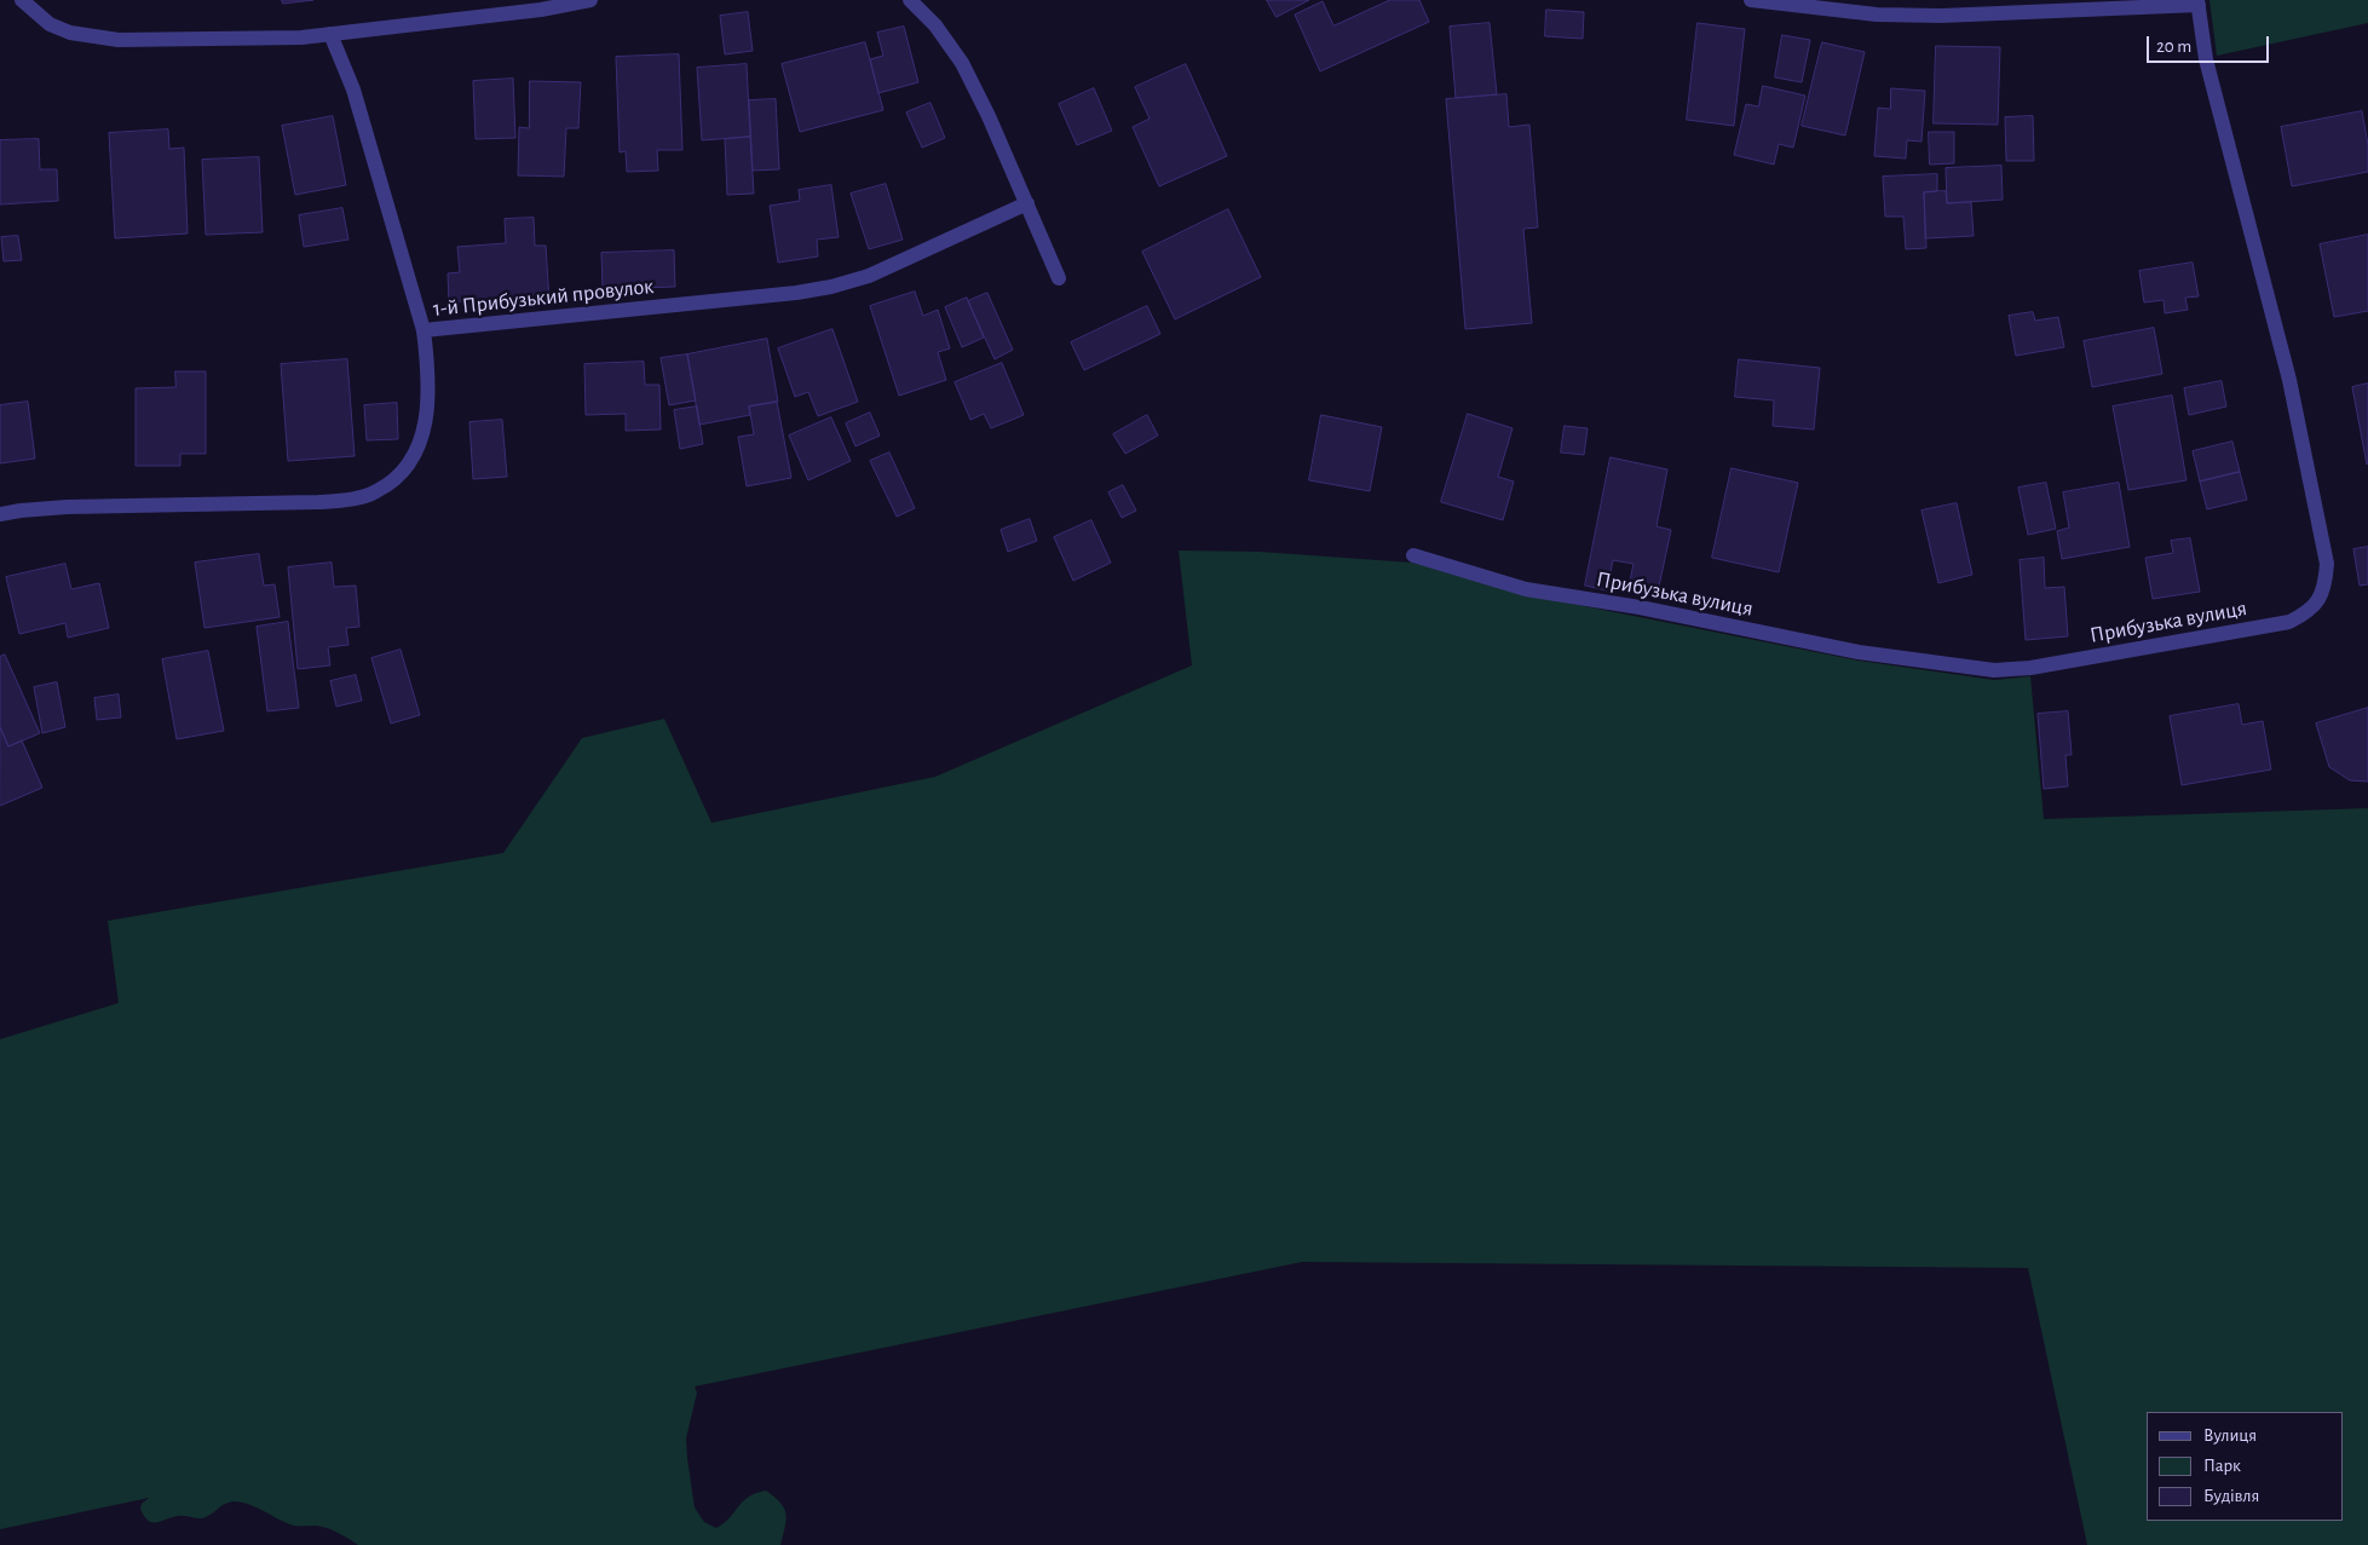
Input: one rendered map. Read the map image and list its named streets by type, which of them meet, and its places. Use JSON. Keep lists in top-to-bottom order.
{
  "streets": {
    "street": ["1-й Прибузький провулок", "Прибузька вулиця"]
  },
  "legend": ["Вулиця", "Парк", "Будівля"],
  "scale_bar": "20 m"
}
